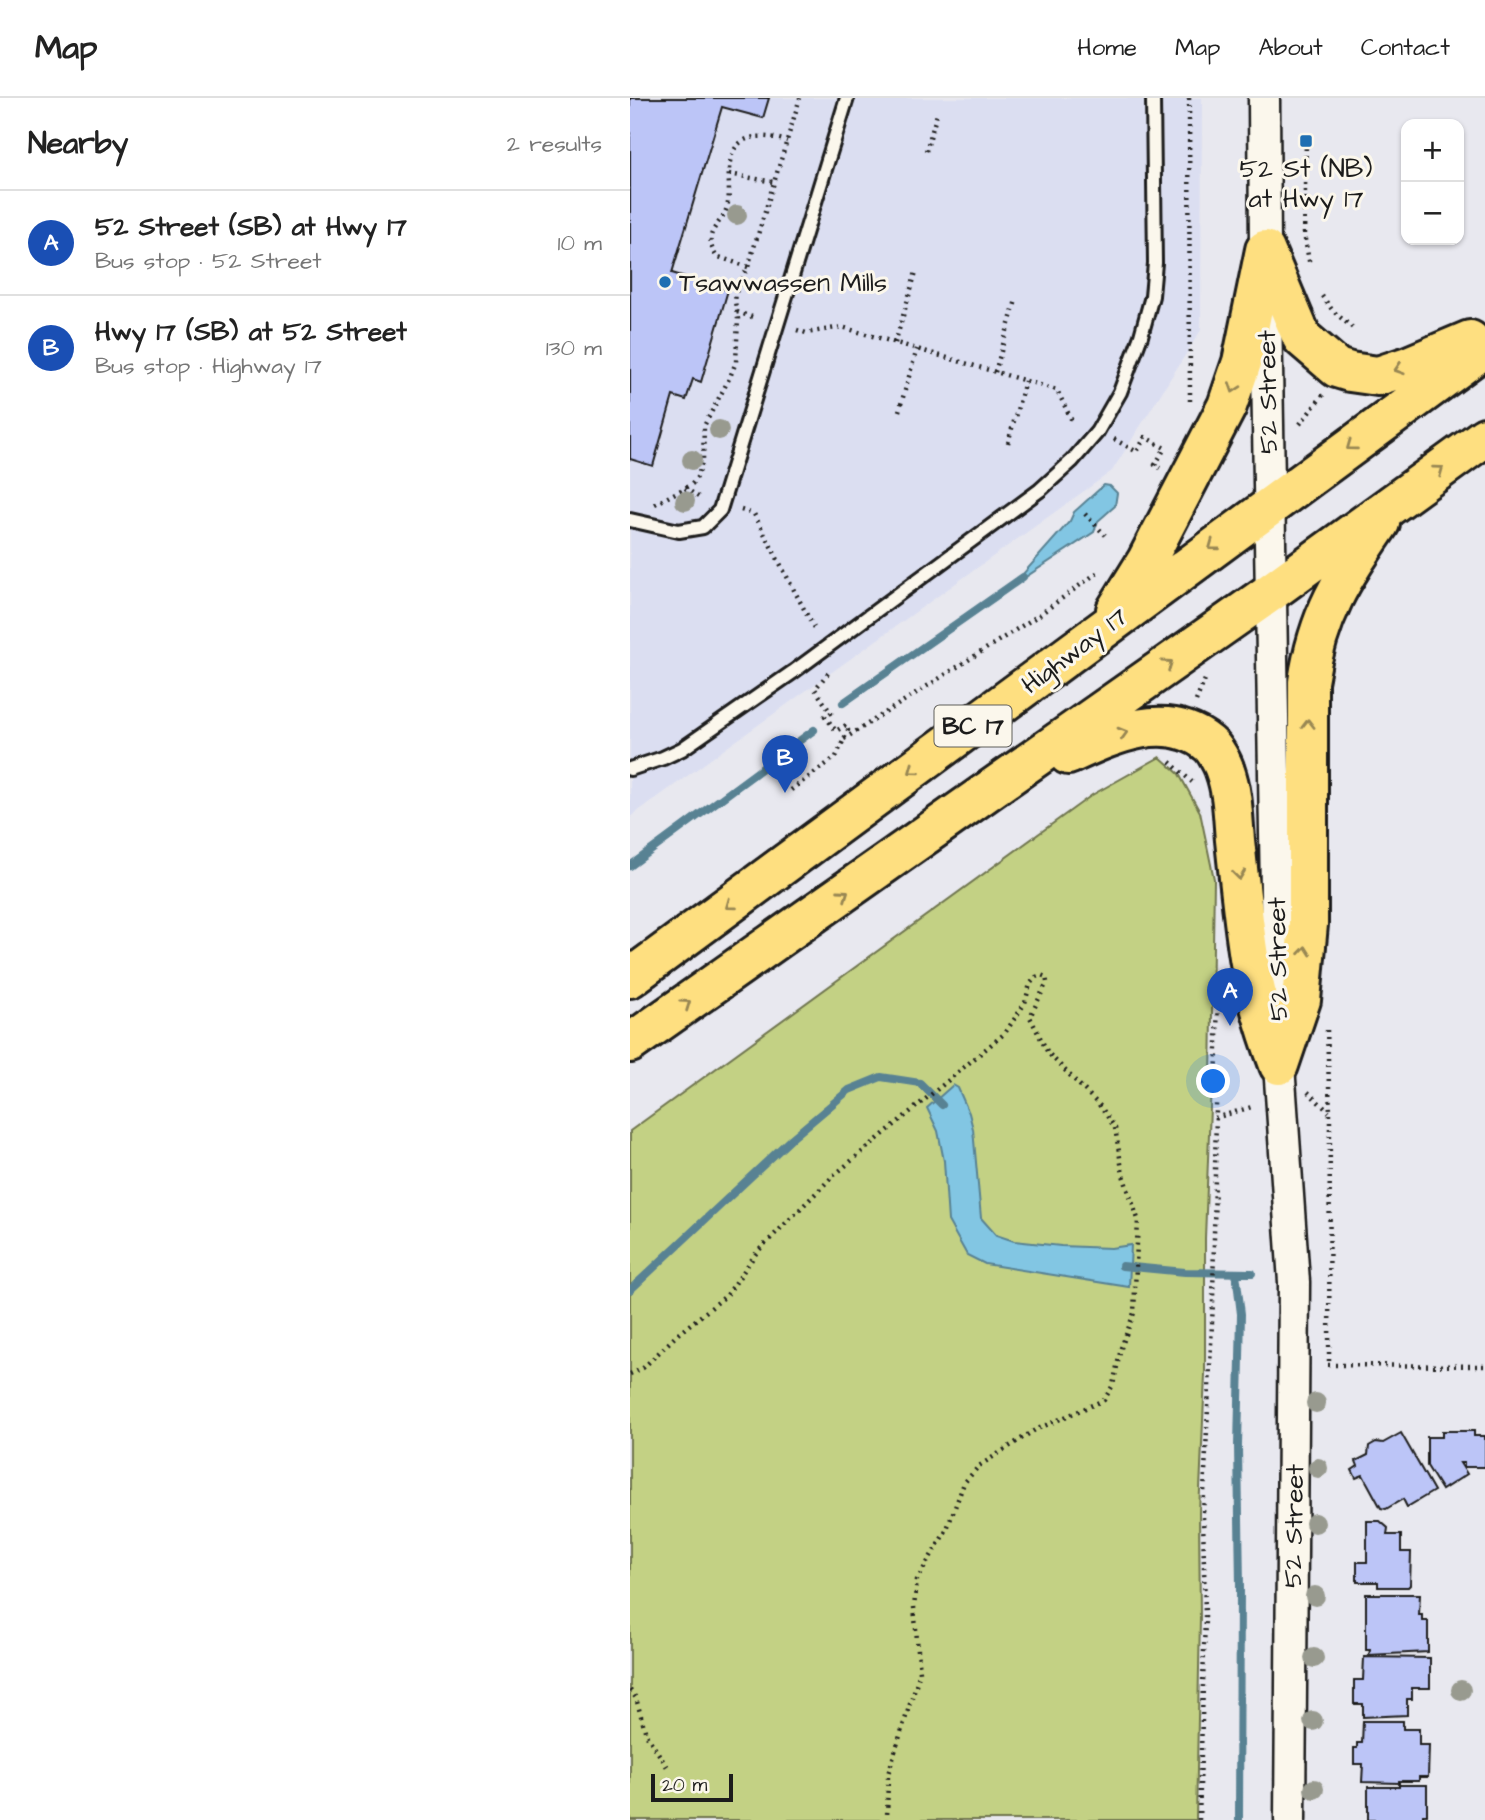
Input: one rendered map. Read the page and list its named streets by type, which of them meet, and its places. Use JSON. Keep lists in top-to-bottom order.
{
  "streets": {
    "highway": ["Highway 17", "BC 17"],
    "street": ["52 Street"]
  },
  "crossings": [
    ["52 Street", "Highway 17"],
    ["52 Street", "BC 17"]
  ],
  "places": {
    "transit": ["52 St (NB) at Hwy 17"],
    "other": ["Tsawwassen Mills"]
  },
  "scale_bar": "20 m",
  "page": {
    "header": "Map",
    "nav": [
      "Home",
      "Map",
      "About",
      "Contact"
    ],
    "heading": ["Nearby", "2 results"],
    "map_buttons": ["+", "−"],
    "list": [
      {
        "mark": "A",
        "name": "52 Street (SB) at Hwy 17",
        "note": "Bus stop · 52 Street",
        "value": "10 m"
      },
      {
        "mark": "B",
        "name": "Hwy 17 (SB) at 52 Street",
        "note": "Bus stop · Highway 17",
        "value": "130 m"
      }
    ],
    "pins": ["B", "A"],
    "scale": "20 m"
  }
}
